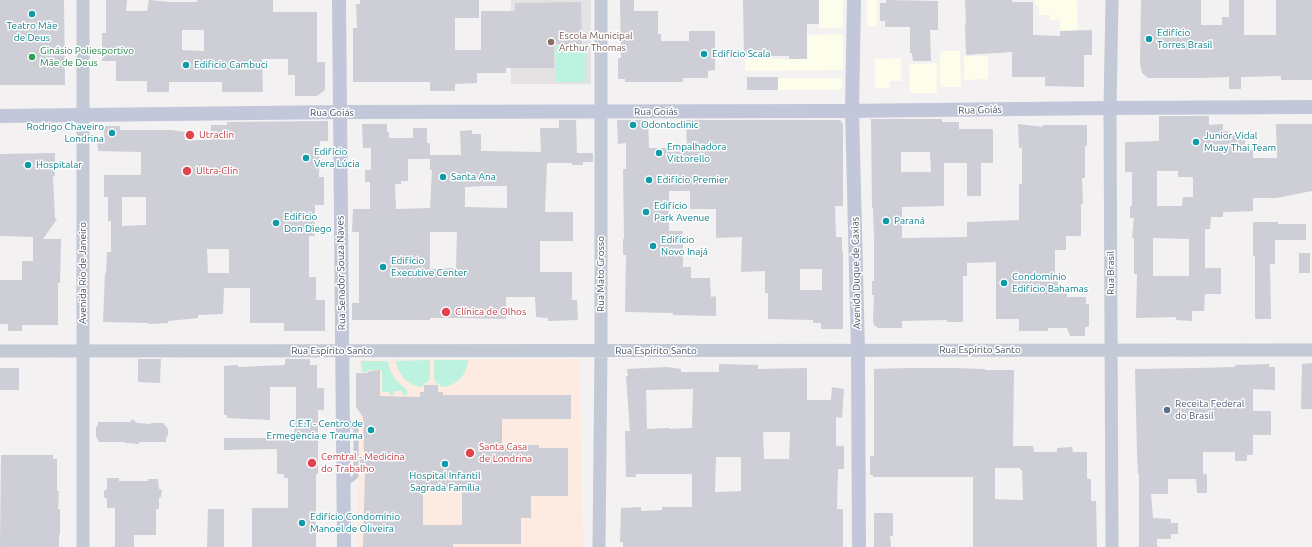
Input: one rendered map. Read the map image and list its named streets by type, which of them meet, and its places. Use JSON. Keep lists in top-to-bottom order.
{
  "streets": {
    "main road": ["Rua Goiás", "Rua Senador Souza Naves", "Avenida Duque de Caxias"],
    "street": [
      "Avenida Rio de Janeiro",
      "Rua Brasil",
      "Rua Mato Grosso",
      "Rua Espírito Santo"
    ]
  },
  "crossings": [
    ["Rua Goiás", "Avenida Rio de Janeiro"],
    ["Rua Goiás", "Rua Senador Souza Naves"],
    ["Rua Goiás", "Avenida Duque de Caxias"],
    ["Rua Goiás", "Rua Brasil"],
    ["Rua Goiás", "Rua Mato Grosso"],
    ["Avenida Rio de Janeiro", "Rua Espírito Santo"],
    ["Rua Senador Souza Naves", "Rua Espírito Santo"],
    ["Avenida Duque de Caxias", "Rua Espírito Santo"],
    ["Rua Brasil", "Rua Espírito Santo"],
    ["Rua Mato Grosso", "Rua Espírito Santo"]
  ],
  "places": [
    "Teatro Mãe de Deus",
    "Edifício Torres Brasil",
    "Escola Municipal Arthur Thomas",
    "Edifício Scala",
    "Ginásio Poliesportivo Mãe de Deus",
    "Edificio Cambuci",
    "Odontoclinic",
    "Rodrigo Chaveiro Londrina",
    "Utraclin",
    "Junior Vidal Muay Thai Team",
    "Empalhadora Vittorello",
    "Edifício Vera Lúcia",
    "Hospitalar",
    "Ultra-Clin",
    "Santa Ana",
    "Edifício Premier",
    "Edifício Park Avenue",
    "Paraná",
    "Edifício Don Diego",
    "Edifício Novo Inajá",
    "Edifício Executive Center",
    "Condomínio Edifício Bahamas",
    "Clínica de Olhos",
    "Receita Federal do Brasil",
    "C.E.T - Centro de Ermegência e Trauma",
    "Santa Casa de Londrina",
    "Cemtral - Medicina do Trabalho",
    "Hospital Infantil Sagrada Família",
    "Edifício Condomínio Manoel de Oliveira"
  ]
}
